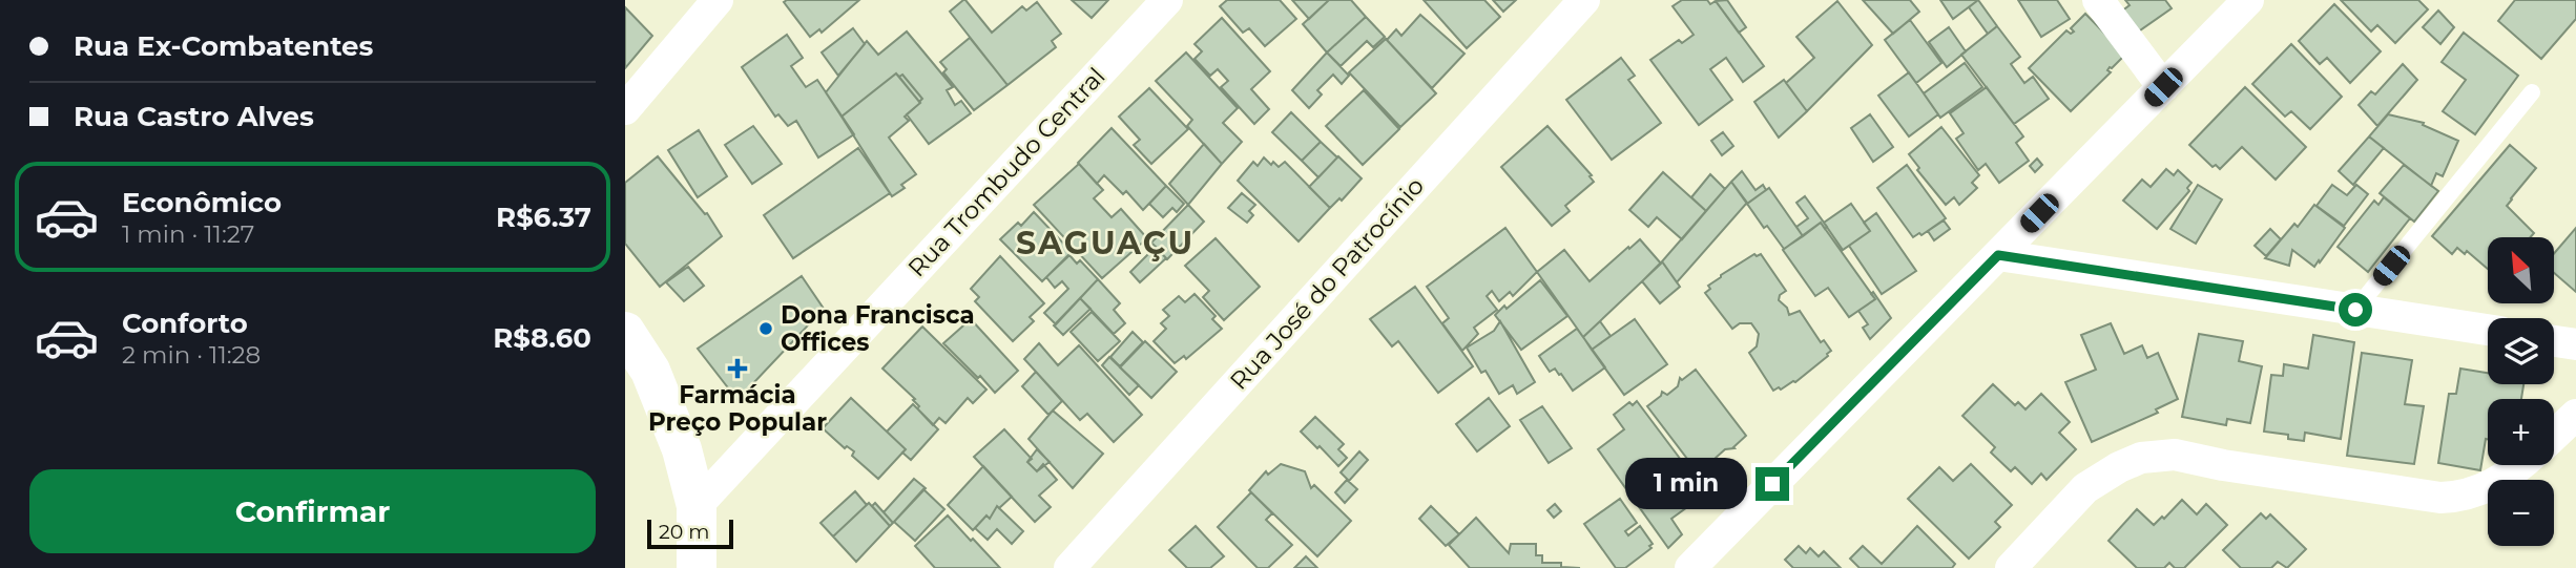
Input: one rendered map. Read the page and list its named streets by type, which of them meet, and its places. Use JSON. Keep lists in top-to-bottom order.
{
  "streets": {
    "street": ["Rua Trombudo Central", "Rua José do Patrocínio"]
  },
  "districts": ["SAGUAÇU"],
  "places": {
    "other": ["Dona Francisca Offices"],
    "health": ["Farmácia Preço Popular"]
  },
  "scale_bar": "20 m",
  "north": "top left",
  "page": {
    "banner": ["Rua Ex-Combatentes", "Rua Castro Alves"],
    "list": [
      {
        "name": "Econômico",
        "note": "1 min · 11:27",
        "value": "R$6.37"
      },
      {
        "name": "Conforto",
        "note": "2 min · 11:28",
        "value": "R$8.60"
      }
    ],
    "map_buttons": ["+", "−"],
    "buttons": "Confirmar",
    "bubble": "1 min",
    "scale": "20 m"
  }
}
